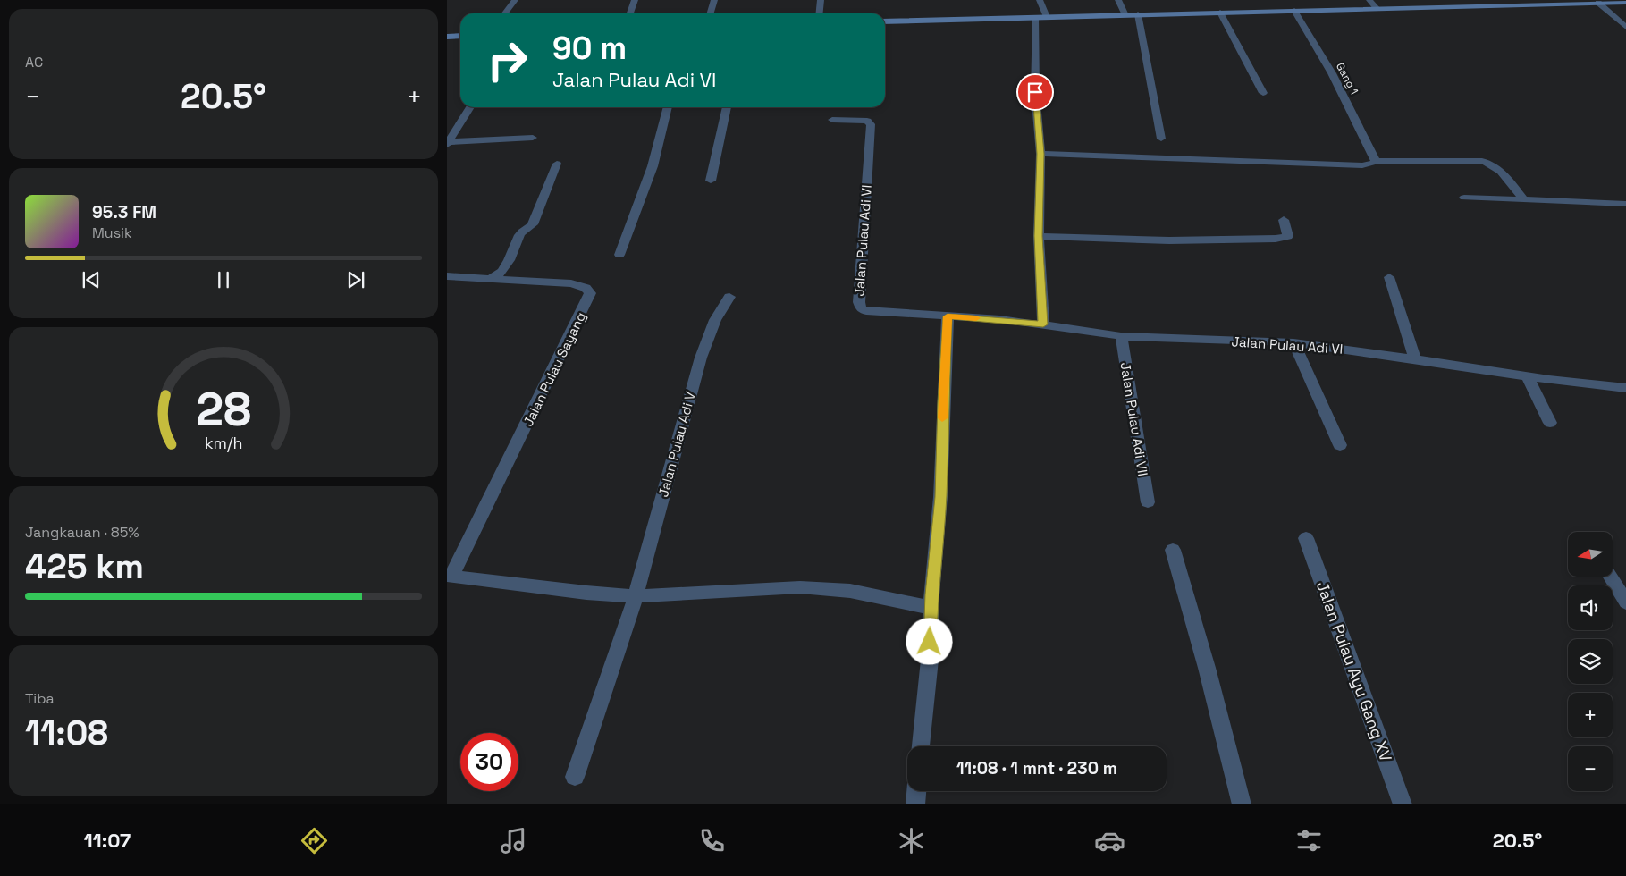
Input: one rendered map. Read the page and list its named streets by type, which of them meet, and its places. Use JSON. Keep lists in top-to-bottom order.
{
  "streets": {
    "street": [
      "Gang 1",
      "Jalan Pulau Adi VI",
      "Jalan Pulau Sayang",
      "Jalan Pulau Adi VII",
      "Jalan Pulau Adi V",
      "Jalan Pulau Ayu Gang XV"
    ]
  },
  "crossings": [
    ["Jalan Pulau Adi VI", "Jalan Pulau Adi VII"]
  ],
  "north": "left",
  "page": {
    "tile": [
      "AC",
      ["Jangkauan · 85%", "425 km"],
      ["Tiba", "11:08"]
    ],
    "turn": ["90 m", "Jalan Pulau Adi VI"],
    "heat": ["−", "20.5°", "+"],
    "song": ["95.3 FM", "Musik"],
    "map_buttons": ["+", "−"],
    "limit": "30",
    "trip": "11:08 · 1 mnt · 230 m",
    "tabs": ["11:07", "20.5°"],
    "gauge": ["28", "km/h"]
  }
}
